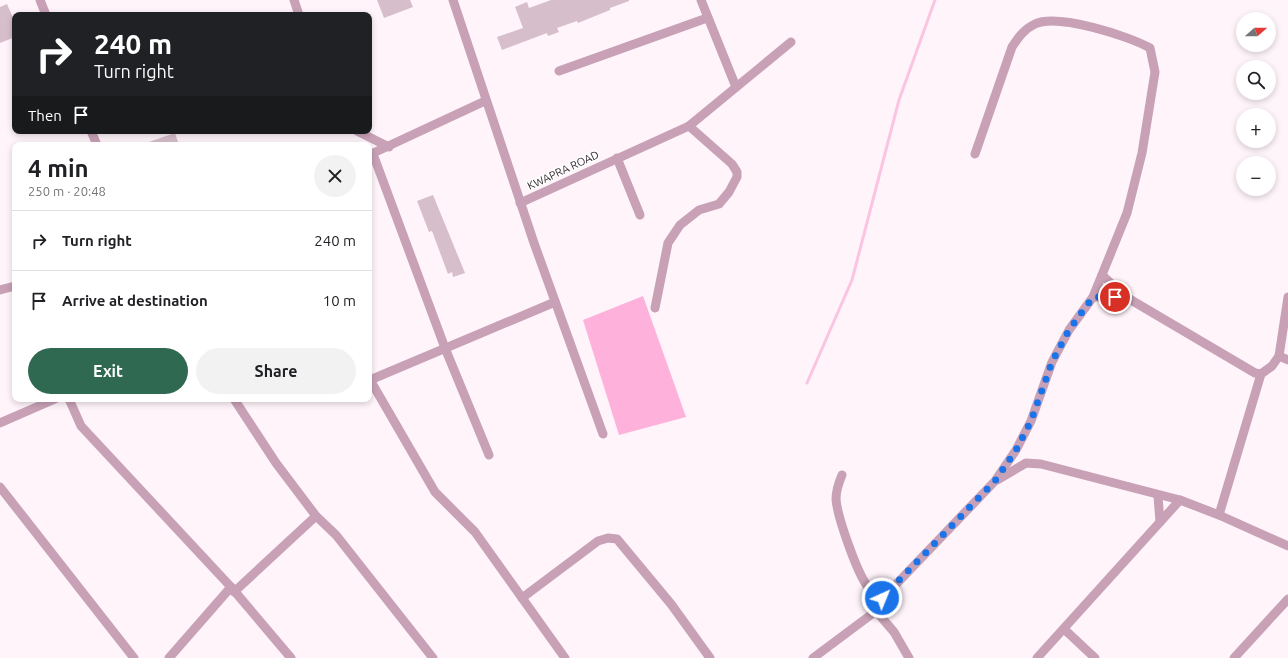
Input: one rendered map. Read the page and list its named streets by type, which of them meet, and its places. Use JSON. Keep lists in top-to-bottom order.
{
  "streets": {
    "street": ["KWAPRA ROAD"]
  },
  "north": "right",
  "page": {
    "map_buttons": ["+", "−"],
    "turn": ["240 m", "Turn right"],
    "then": "Then",
    "heading": ["4 min", "250 m · 20:48"],
    "list": [
      {
        "name": "Turn right",
        "value": "240 m"
      },
      {
        "name": "Arrive at destination",
        "value": "10 m"
      }
    ],
    "buttons": ["Exit", "Share"]
  }
}
